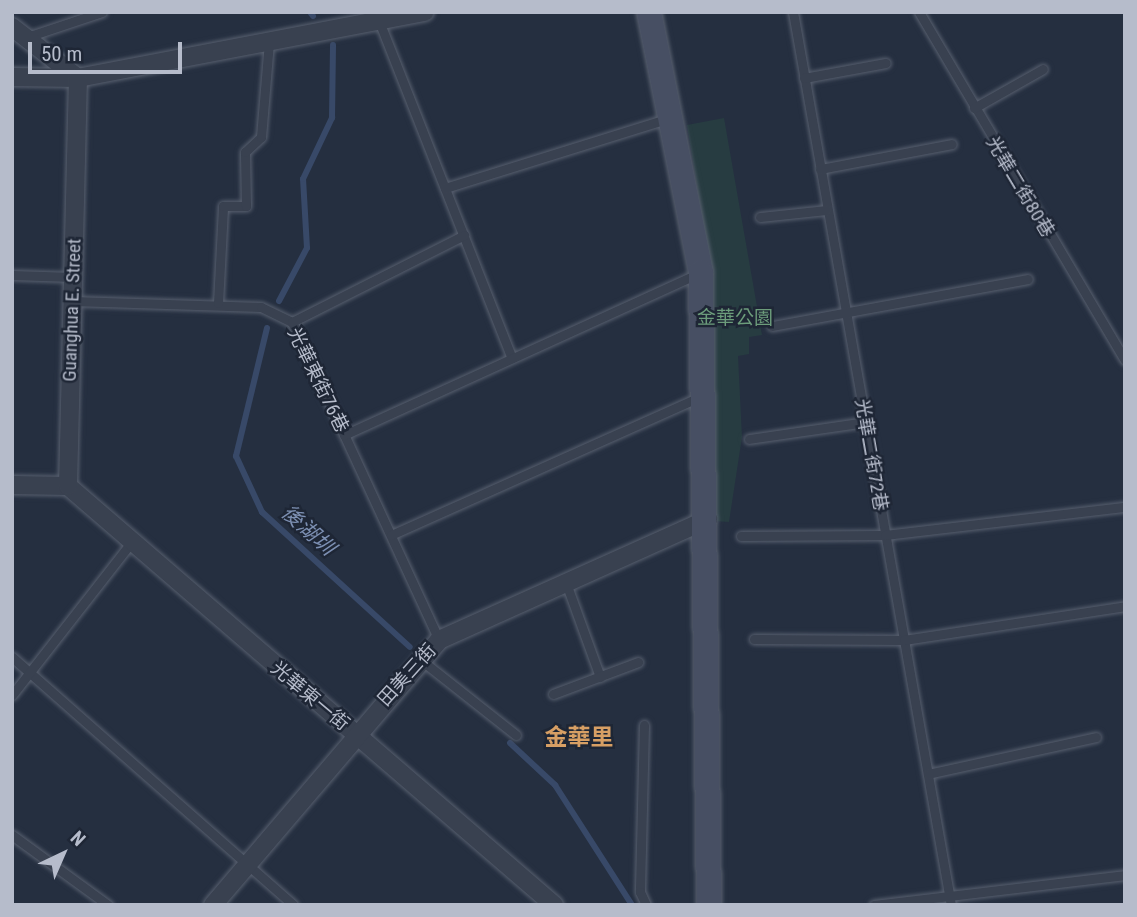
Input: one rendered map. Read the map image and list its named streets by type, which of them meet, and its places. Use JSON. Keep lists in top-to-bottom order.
{
  "streets": {
    "street": ["Guanghua E. Street", "田美三街", "光華東一街"],
    "lane": ["光華二街80巷", "光華東街76巷", "光華二街72巷"]
  },
  "crossings": [
    ["Guanghua E. Street", "光華東街76巷"],
    ["Guanghua E. Street", "光華東一街"],
    ["光華東街76巷", "田美三街"],
    ["田美三街", "光華東一街"]
  ],
  "districts": ["金華里"],
  "water": ["後湖圳"],
  "parks": ["金華公園"],
  "scale_bar": "50 m",
  "north": "top right"
}
